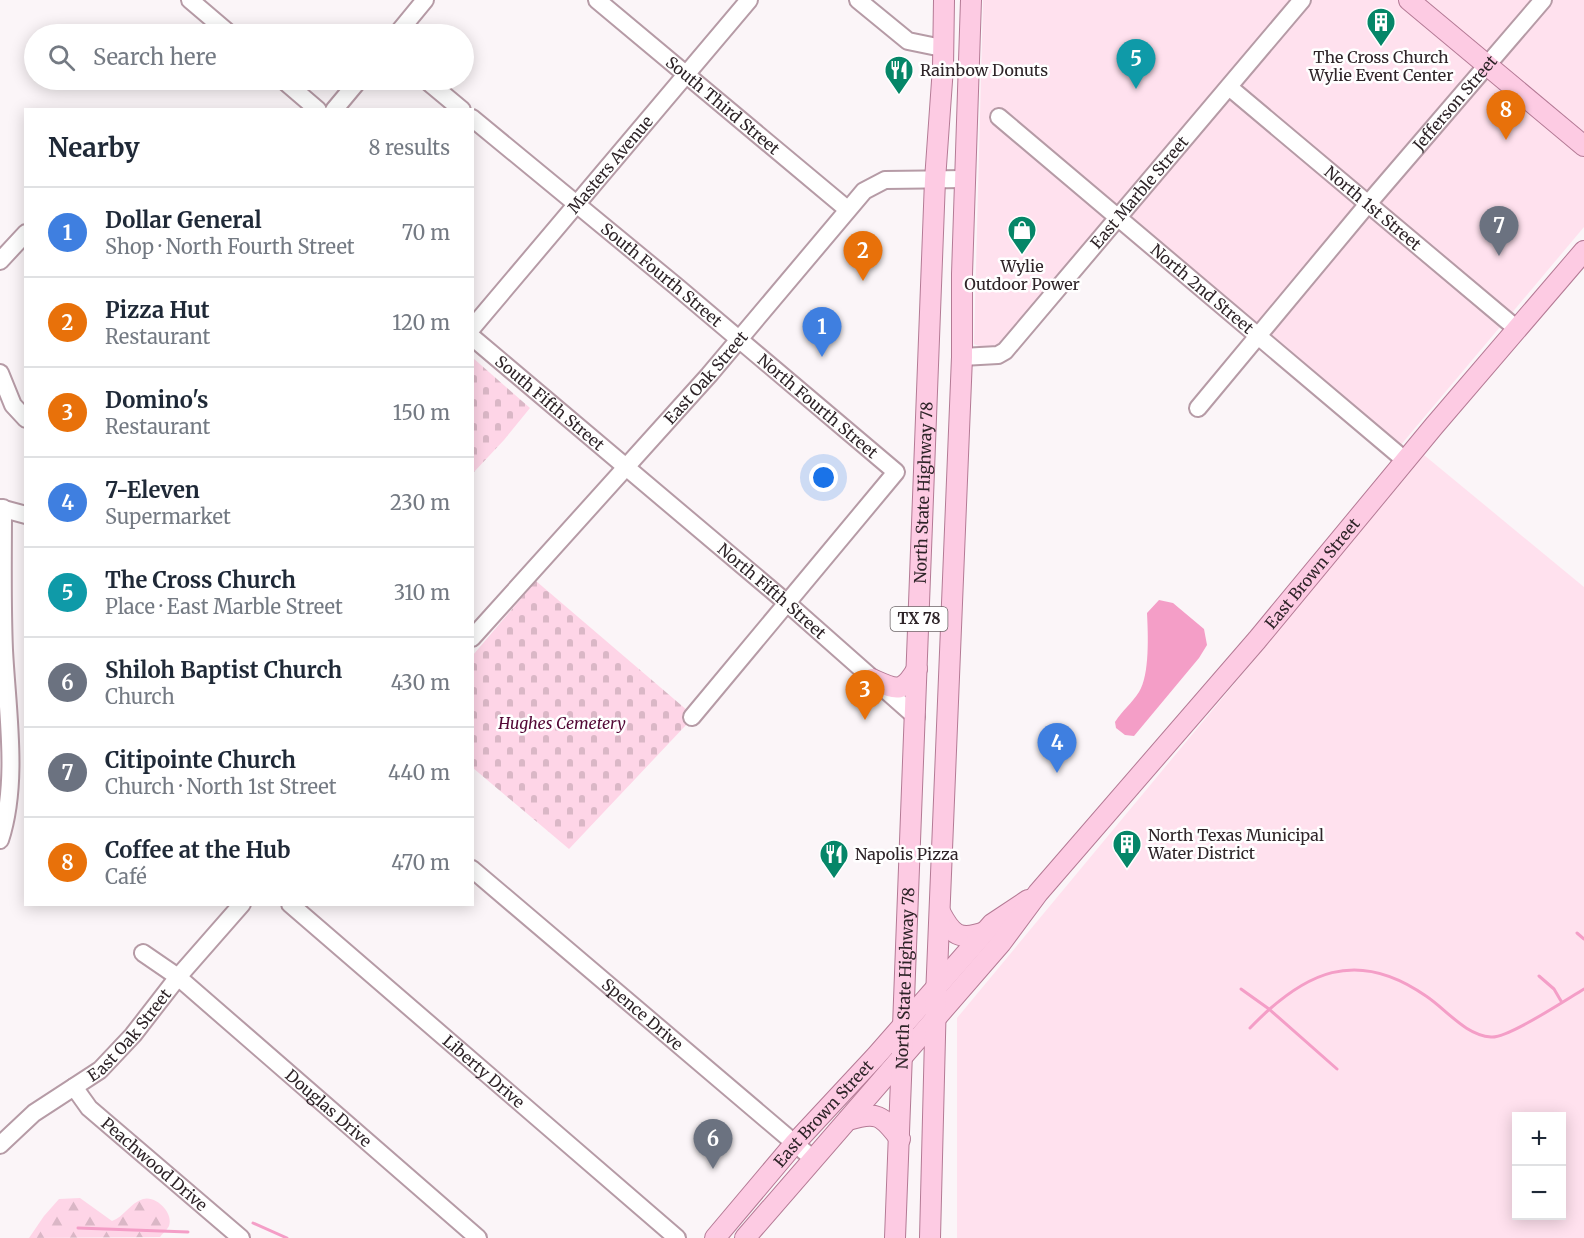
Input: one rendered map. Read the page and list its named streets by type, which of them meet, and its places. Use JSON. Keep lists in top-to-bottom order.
{
  "streets": {
    "main road": ["North State Highway 78", "East Brown Street", "TX 78"],
    "street": [
      "Jefferson Street",
      "South Third Street",
      "Masters Avenue",
      "East Marble Street",
      "North 1st Street",
      "South Fourth Street",
      "North 2nd Street",
      "East Oak Street",
      "South Fifth Street",
      "North Fourth Street",
      "North Fifth Street",
      "Spence Drive",
      "Liberty Drive",
      "Douglas Drive",
      "Peachwood Drive"
    ]
  },
  "crossings": [
    ["Jefferson Street", "North 1st Street"],
    ["Jefferson Street", "North 2nd Street"],
    ["South Third Street", "Masters Avenue"],
    ["South Third Street", "East Oak Street"],
    ["Masters Avenue", "South Fourth Street"],
    ["East Marble Street", "North 1st Street"],
    ["East Marble Street", "North 2nd Street"],
    ["East Marble Street", "North State Highway 78"],
    ["North 1st Street", "East Brown Street"],
    ["South Fourth Street", "East Oak Street"],
    ["South Fourth Street", "North Fourth Street"],
    ["North 2nd Street", "East Brown Street"],
    ["East Oak Street", "South Fifth Street"],
    ["East Oak Street", "North Fourth Street"],
    ["East Oak Street", "North State Highway 78"],
    ["East Oak Street", "North Fifth Street"],
    ["East Oak Street", "Douglas Drive"],
    ["East Oak Street", "Peachwood Drive"],
    ["South Fifth Street", "North Fifth Street"],
    ["North Fourth Street", "North Fifth Street"],
    ["North State Highway 78", "East Brown Street"],
    ["North State Highway 78", "North Fifth Street"],
    ["East Brown Street", "Spence Drive"]
  ],
  "parks": ["Hughes Cemetery"],
  "places": {
    "building": ["The Cross Church Wylie Event Center", "North Texas Municipal Water District"],
    "restaurant": ["Rainbow Donuts", "Napolis Pizza"],
    "shop": ["Wylie Outdoor Power"]
  },
  "page": {
    "search": "Search here",
    "pins": [
      "5",
      "8",
      "7",
      "2",
      "1",
      "3",
      "4",
      "6"
    ],
    "heading": ["Nearby", "8 results"],
    "list": [
      {
        "mark": "1",
        "name": "Dollar General",
        "note": "Shop · North Fourth Street",
        "value": "70 m"
      },
      {
        "mark": "2",
        "name": "Pizza Hut",
        "note": "Restaurant",
        "value": "120 m"
      },
      {
        "mark": "3",
        "name": "Domino's",
        "note": "Restaurant",
        "value": "150 m"
      },
      {
        "mark": "4",
        "name": "7-Eleven",
        "note": "Supermarket",
        "value": "230 m"
      },
      {
        "mark": "5",
        "name": "The Cross Church",
        "note": "Place · East Marble Street",
        "value": "310 m"
      },
      {
        "mark": "6",
        "name": "Shiloh Baptist Church",
        "note": "Church",
        "value": "430 m"
      },
      {
        "mark": "7",
        "name": "Citipointe Church",
        "note": "Church · North 1st Street",
        "value": "440 m"
      },
      {
        "mark": "8",
        "name": "Coffee at the Hub",
        "note": "Café",
        "value": "470 m"
      }
    ],
    "map_buttons": ["+", "−"]
  }
}
